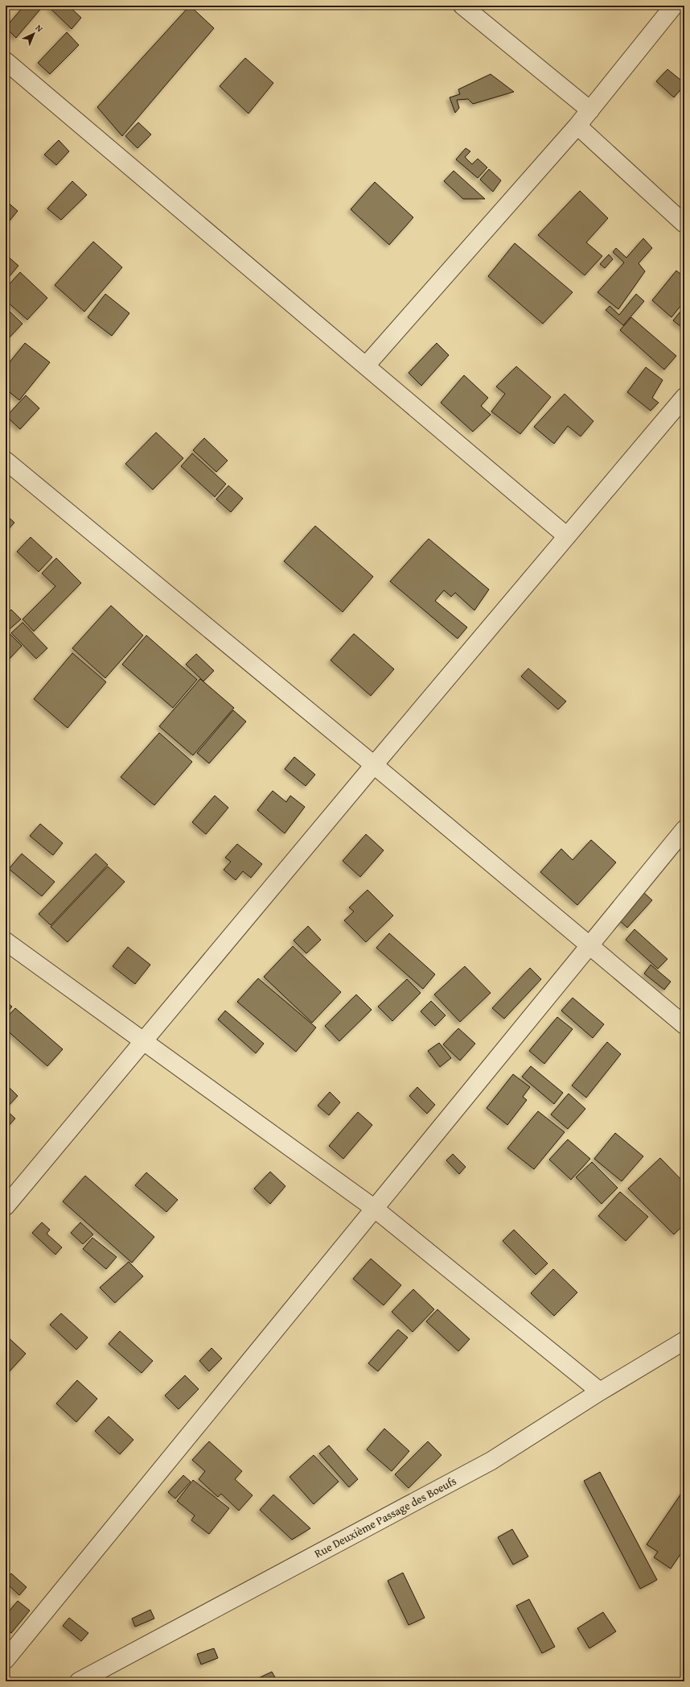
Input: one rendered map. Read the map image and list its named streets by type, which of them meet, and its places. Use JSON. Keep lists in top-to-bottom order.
{
  "streets": {
    "street": ["Rue Deuxième Passage des Boeufs"]
  },
  "north": "top right"
}
